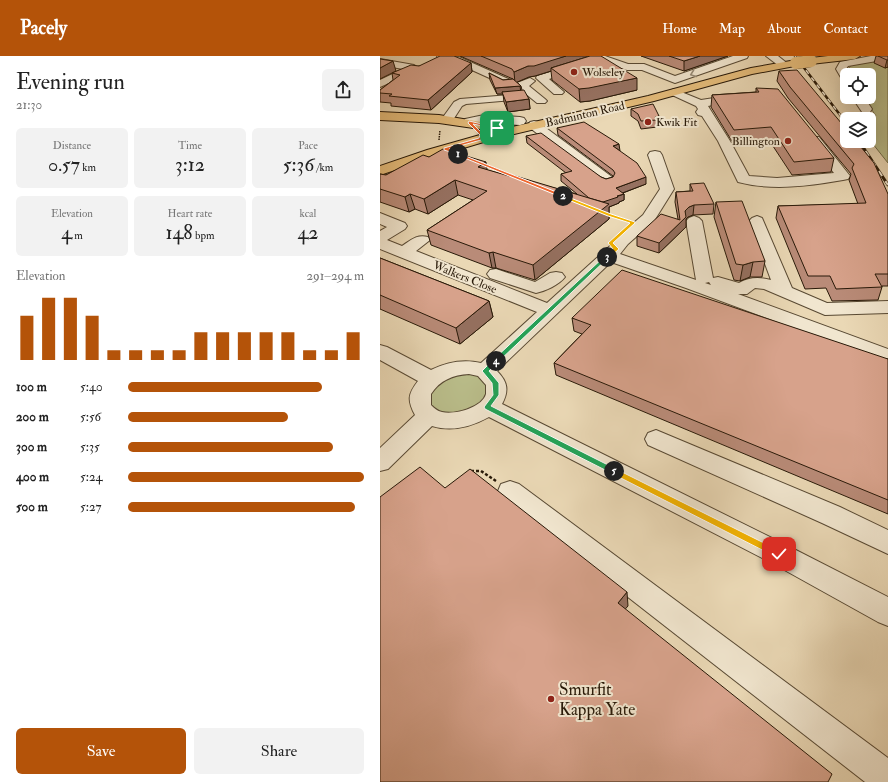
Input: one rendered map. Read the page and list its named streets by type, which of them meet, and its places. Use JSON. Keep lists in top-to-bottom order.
{
  "streets": {
    "main road": ["Badminton Road"],
    "street": ["Walkers Close"]
  },
  "places": [
    "Wolseley",
    "Kwik Fit",
    "Billington",
    "Smurfit Kappa Yate"
  ],
  "page": {
    "header": "Pacely",
    "nav": [
      "Home",
      "Map",
      "About",
      "Contact"
    ],
    "heading": ["Evening run", "21:30"],
    "stats": [
      ["Distance", "0.57 km"],
      ["Time", "3:12"],
      ["Pace", "5:36 /km"],
      ["Elevation", "4 m"],
      ["Heart rate", "148 bpm"],
      ["kcal", "42"]
    ],
    "pins": [
      "1",
      "2",
      "3",
      "4",
      "5"
    ],
    "chart": ["Elevation", "291–294 m"],
    "list": [
      {
        "name": "100 m",
        "note": "5:40"
      },
      {
        "name": "200 m",
        "note": "5:56"
      },
      {
        "name": "300 m",
        "note": "5:35"
      },
      {
        "name": "400 m",
        "note": "5:24"
      },
      {
        "name": "500 m",
        "note": "5:27"
      }
    ],
    "buttons": ["Save", "Share"]
  }
}
